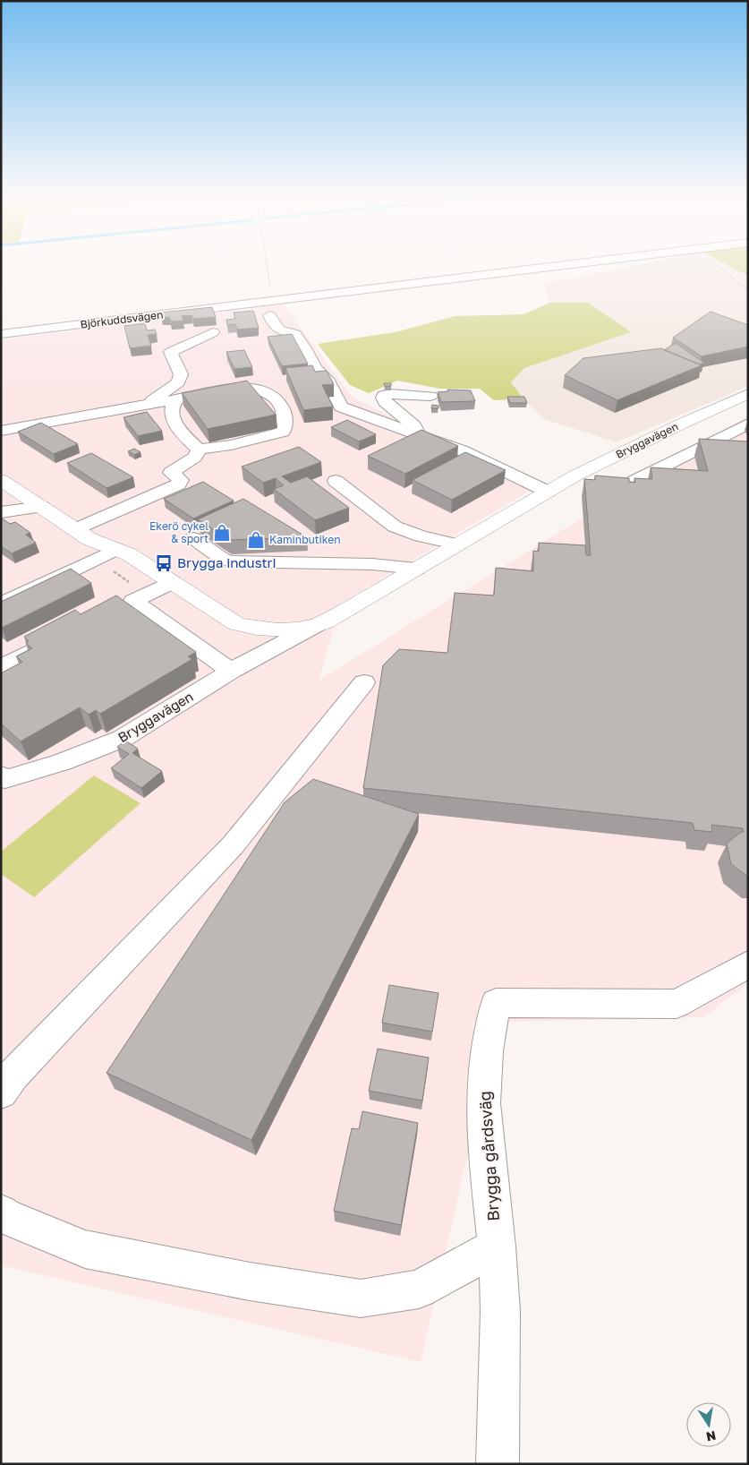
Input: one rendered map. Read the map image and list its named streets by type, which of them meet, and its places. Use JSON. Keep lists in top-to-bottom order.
{
  "streets": {
    "main road": ["Bryggavägen"],
    "street": ["Björkuddsvägen", "Brygga gårdsväg"]
  },
  "places": {
    "shop": ["Ekerö cykel & sport", "Kaminbutiken"],
    "bus stop": ["Brygga industri"]
  },
  "north": "bottom"
}
